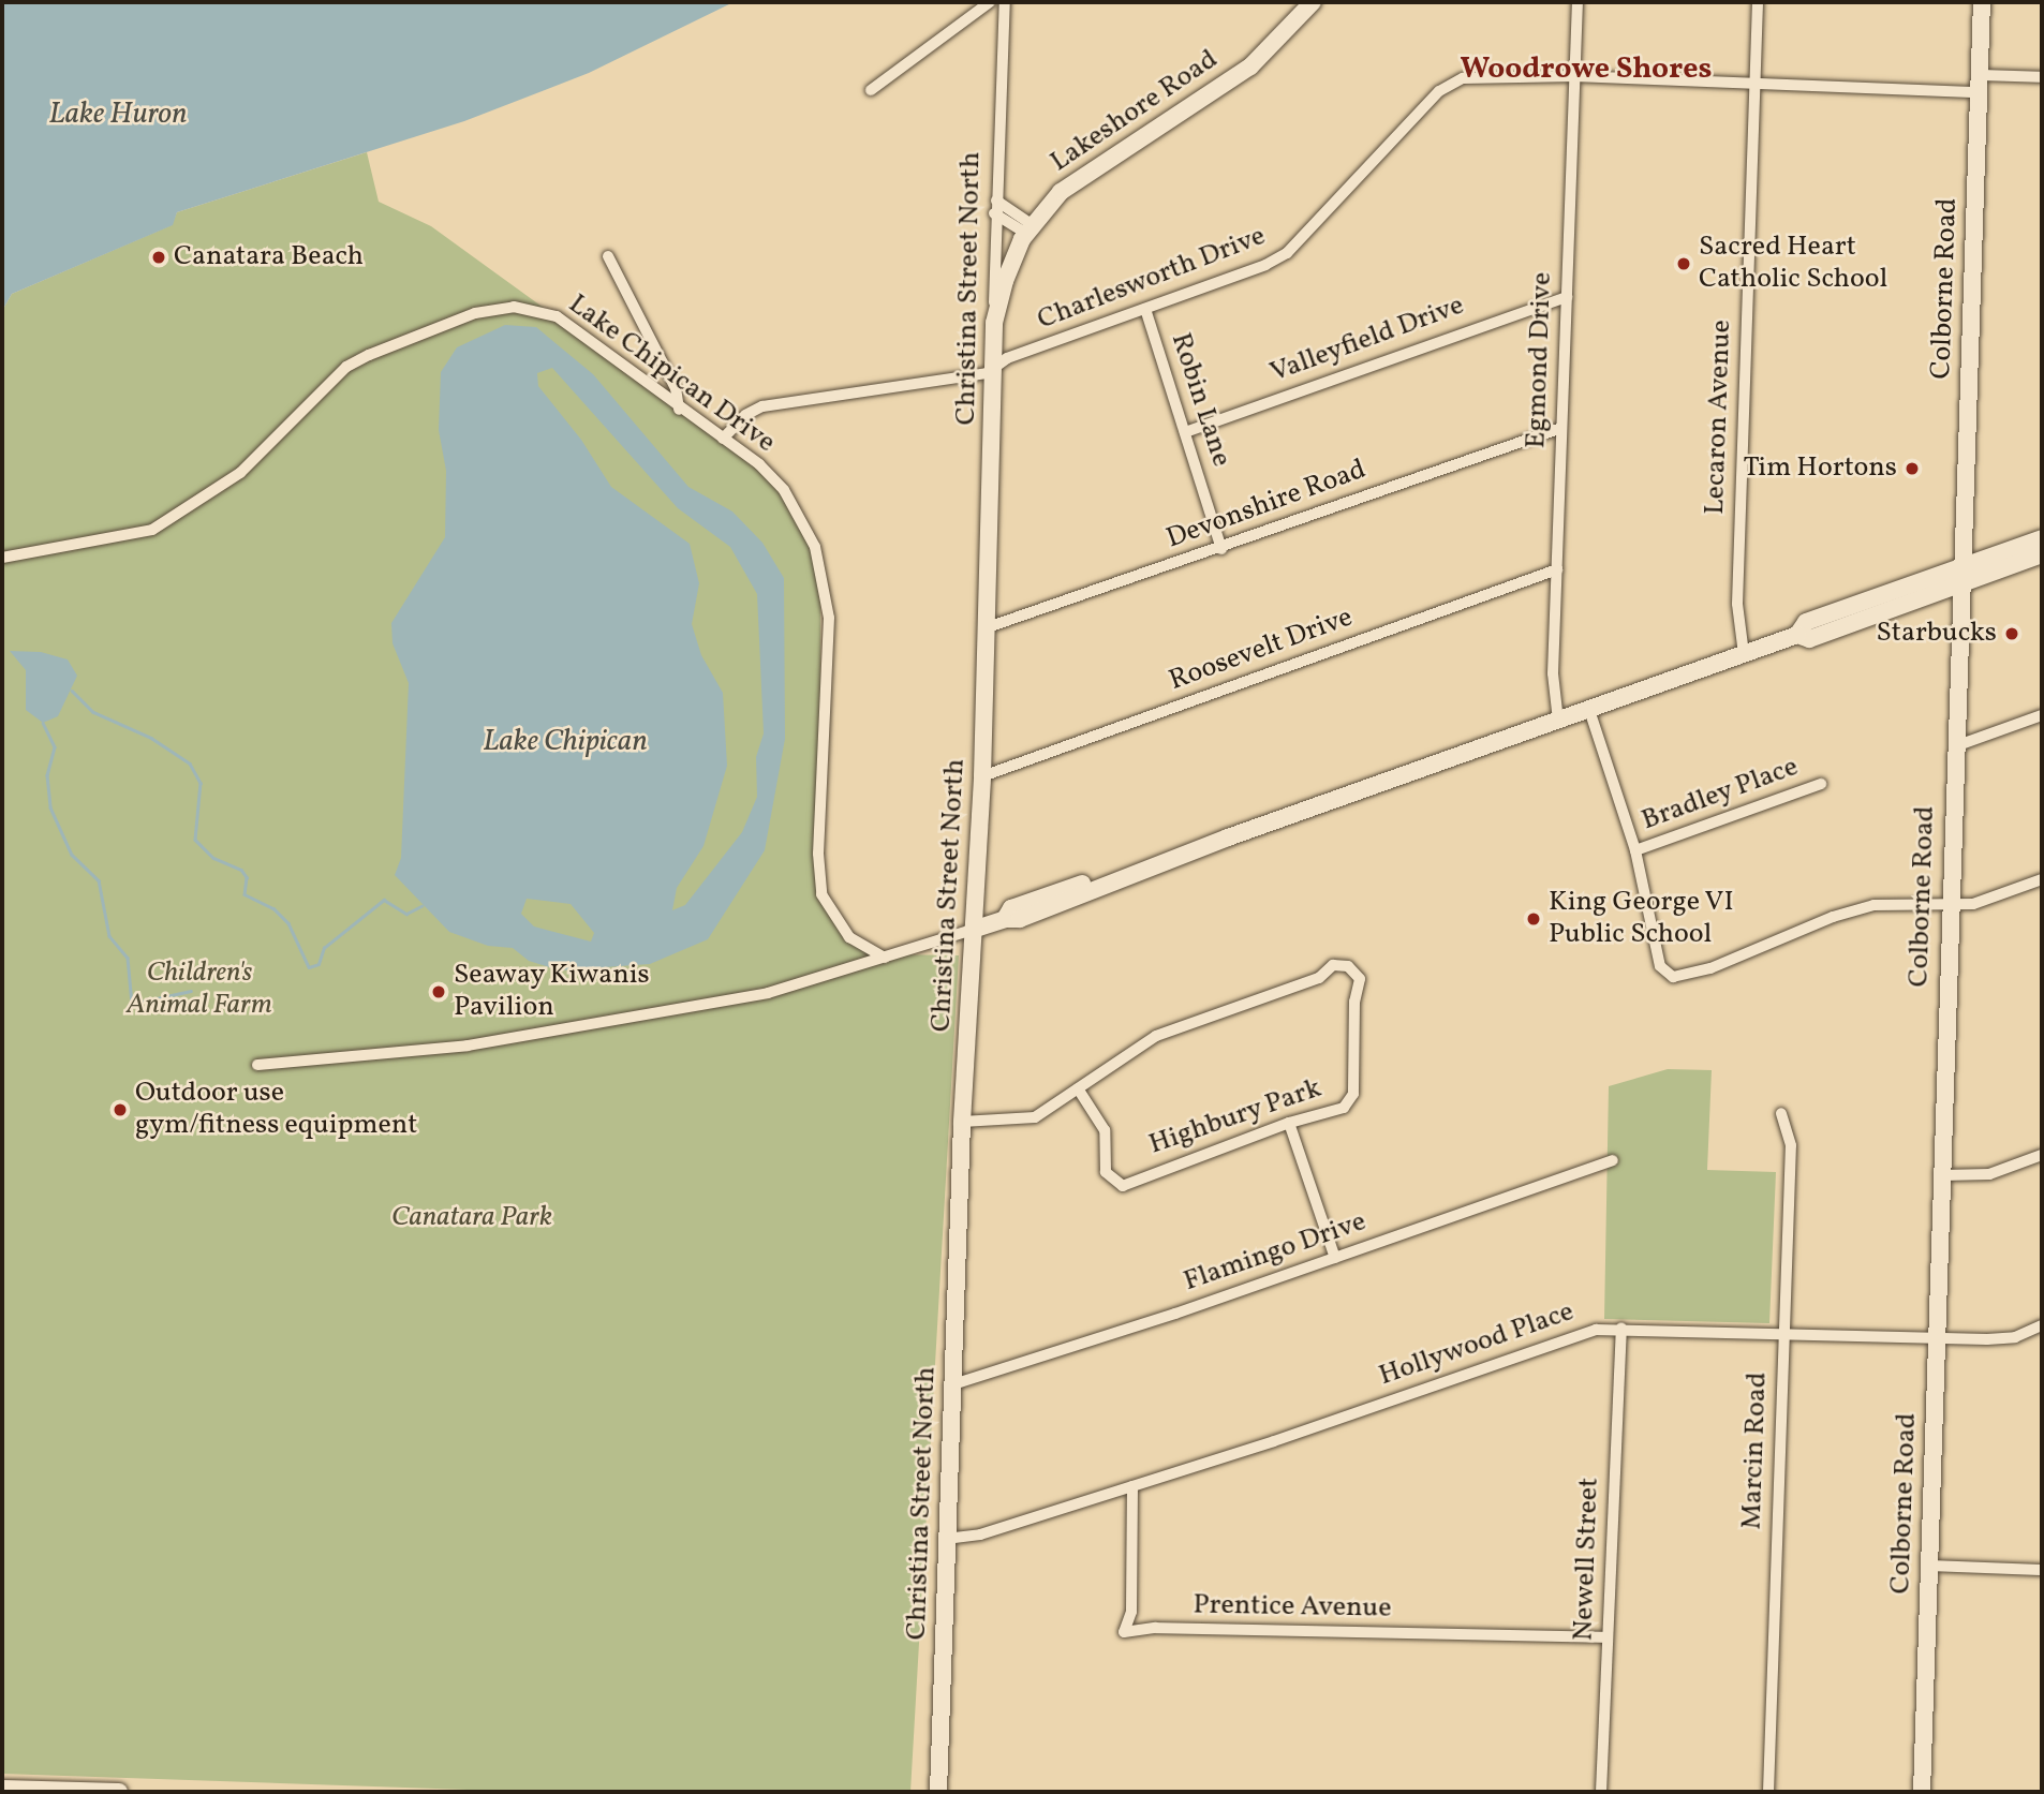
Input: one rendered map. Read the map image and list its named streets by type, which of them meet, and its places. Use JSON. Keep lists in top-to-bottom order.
{
  "streets": {
    "street": [
      "Lakeshore Road",
      "Charlesworth Drive",
      "Christina Street North",
      "Colborne Road",
      "Valleyfield Drive",
      "Egmond Drive",
      "Lake Chipican Drive",
      "Robin Lane",
      "Lecaron Avenue",
      "Devonshire Road",
      "Roosevelt Drive",
      "Bradley Place",
      "Highbury Park",
      "Flamingo Drive",
      "Hollywood Place",
      "Marcin Road",
      "Newell Street",
      "Prentice Avenue"
    ]
  },
  "crossings": [
    ["Lakeshore Road", "Christina Street North"],
    ["Charlesworth Drive", "Christina Street North"],
    ["Charlesworth Drive", "Colborne Road"],
    ["Charlesworth Drive", "Egmond Drive"],
    ["Charlesworth Drive", "Lake Chipican Drive"],
    ["Charlesworth Drive", "Robin Lane"],
    ["Charlesworth Drive", "Lecaron Avenue"],
    ["Christina Street North", "Devonshire Road"],
    ["Christina Street North", "Roosevelt Drive"],
    ["Christina Street North", "Highbury Park"],
    ["Christina Street North", "Flamingo Drive"],
    ["Christina Street North", "Hollywood Place"],
    ["Colborne Road", "Hollywood Place"],
    ["Valleyfield Drive", "Egmond Drive"],
    ["Valleyfield Drive", "Robin Lane"],
    ["Egmond Drive", "Devonshire Road"],
    ["Egmond Drive", "Roosevelt Drive"],
    ["Robin Lane", "Devonshire Road"],
    ["Hollywood Place", "Marcin Road"],
    ["Hollywood Place", "Newell Street"],
    ["Hollywood Place", "Prentice Avenue"],
    ["Newell Street", "Prentice Avenue"]
  ],
  "districts": ["Woodrowe Shores"],
  "water": ["Lake Huron", "Lake Chipican"],
  "parks": ["Children's Animal Farm", "Canatara Park"],
  "places": [
    "Canatara Beach",
    "Sacred Heart Catholic School",
    "Tim Hortons",
    "Starbucks",
    "King George VI Public School",
    "Seaway Kiwanis Pavilion",
    "Outdoor use gym/fitness equipment"
  ]
}
